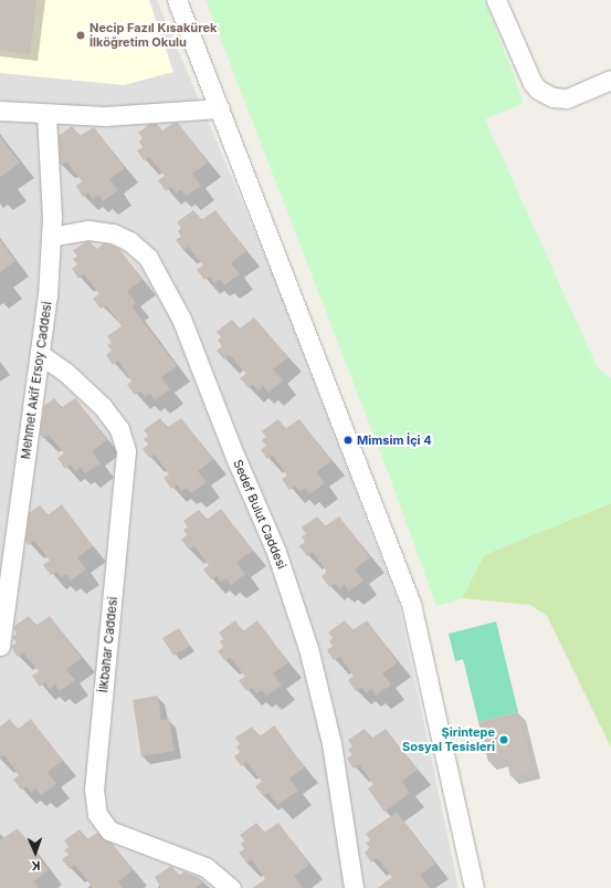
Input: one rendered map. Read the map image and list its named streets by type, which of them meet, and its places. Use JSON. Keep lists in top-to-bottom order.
{
  "streets": {
    "street": ["Mehmet Akif Ersoy Caddesi", "Sedef Bulut Caddesi", "İlkbahar Caddesi"]
  },
  "crossings": [
    ["Mehmet Akif Ersoy Caddesi", "Sedef Bulut Caddesi"],
    ["Mehmet Akif Ersoy Caddesi", "İlkbahar Caddesi"]
  ],
  "places": ["Necip Fazıl Kısakürek İlköğretim Okulu", "Mimsim İçi 4", "Şirintepe Sosyal Tesisleri"],
  "north": "bottom"
}
